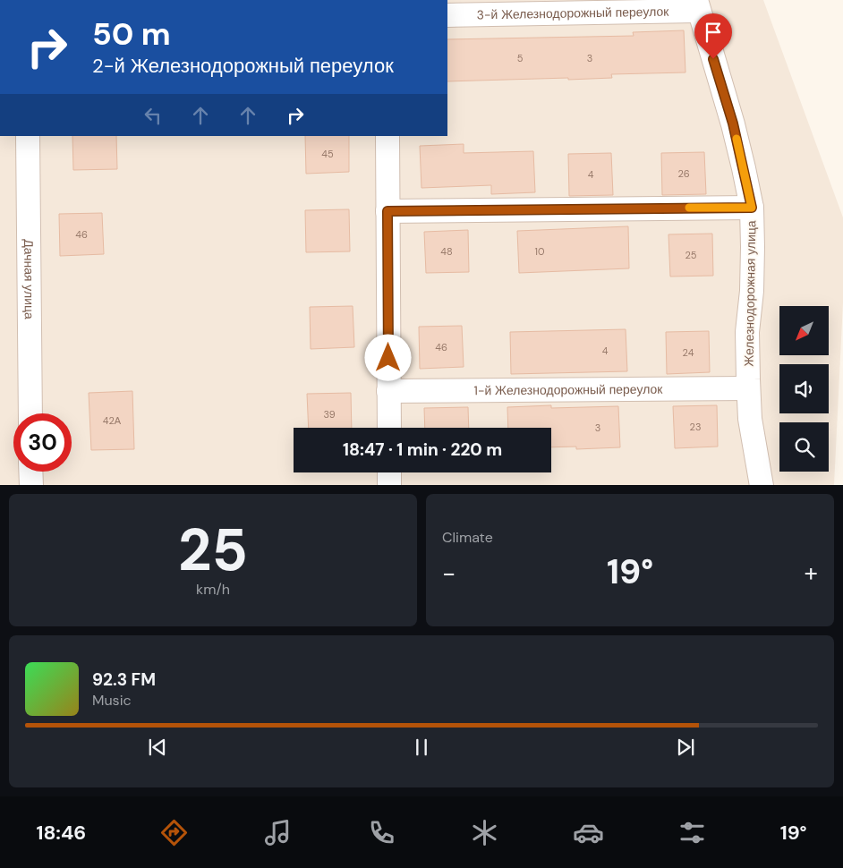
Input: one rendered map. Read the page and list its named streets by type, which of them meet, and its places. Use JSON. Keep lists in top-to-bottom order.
{
  "streets": {
    "street": [
      "3-й Железнодорожный переулок",
      "Дачная улица",
      "Железнодорожная улица",
      "1-й Железнодорожный переулок"
    ]
  },
  "crossings": [
    ["3-й Железнодорожный переулок", "Железнодорожная улица"],
    ["Железнодорожная улица", "1-й Железнодорожный переулок"]
  ],
  "house_numbers": [
    "5",
    "3",
    "45",
    "26",
    "4",
    "46",
    "48",
    "10",
    "25",
    "46",
    "4",
    "24",
    "39",
    "42А",
    "23",
    "3"
  ],
  "north": "bottom left",
  "page": {
    "turn": ["50 m", "2-й Железнодорожный переулок"],
    "limit": "30",
    "trip": "18:47 · 1 min · 220 m",
    "tile": [
      ["25", "km/h"],
      "Climate"
    ],
    "heat": ["−", "19°", "+"],
    "song": ["92.3 FM", "Music"],
    "tabs": ["18:46", "19°"]
  }
}
